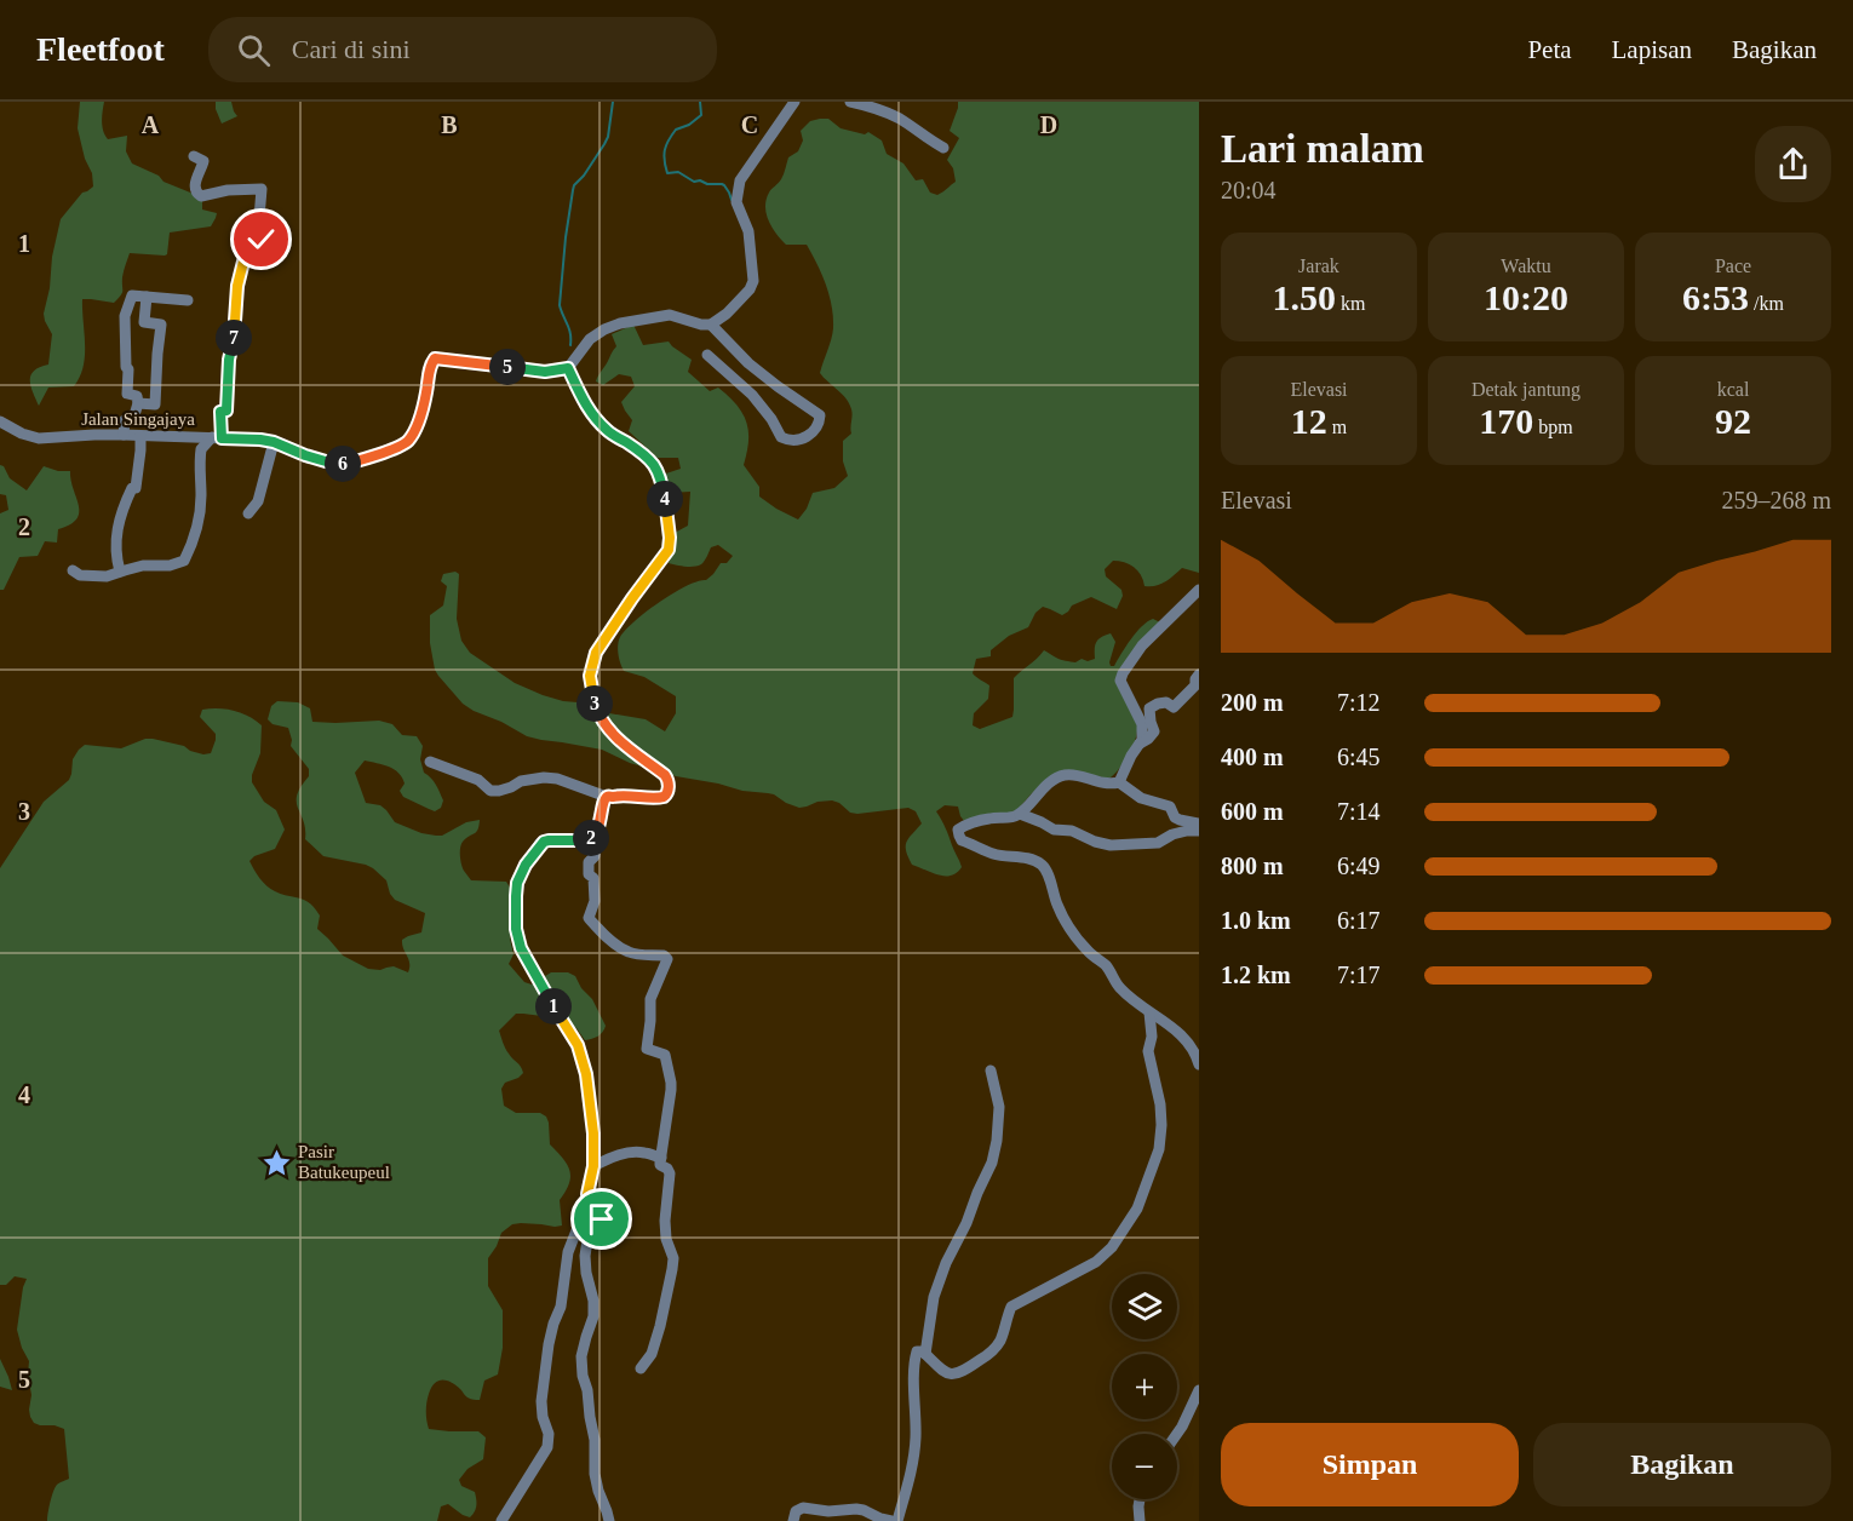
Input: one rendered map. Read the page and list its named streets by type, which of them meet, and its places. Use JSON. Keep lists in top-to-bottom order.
{
  "streets": {
    "street": ["Jalan Singajaya"]
  },
  "places": {
    "place": ["Pasir Batukeupeul"]
  },
  "page": {
    "header": "Fleetfoot",
    "search": "Cari di sini",
    "nav": ["Peta", "Lapisan", "Bagikan"],
    "heading": ["Lari malam", "20:04"],
    "stats": [
      ["Jarak", "1.50 km"],
      ["Waktu", "10:20"],
      ["Pace", "6:53 /km"],
      ["Elevasi", "12 m"],
      ["Detak jantung", "170 bpm"],
      ["kcal", "92"]
    ],
    "pins": [
      "7",
      "5",
      "6",
      "4",
      "3",
      "2",
      "1"
    ],
    "chart": ["Elevasi", "259–268 m"],
    "list": [
      {
        "name": "200 m",
        "note": "7:12"
      },
      {
        "name": "400 m",
        "note": "6:45"
      },
      {
        "name": "600 m",
        "note": "7:14"
      },
      {
        "name": "800 m",
        "note": "6:49"
      },
      {
        "name": "1.0 km",
        "note": "6:17"
      },
      {
        "name": "1.2 km",
        "note": "7:17"
      }
    ],
    "map_buttons": ["+", "−"],
    "buttons": ["Simpan", "Bagikan"]
  },
  "grid": {
    "columns": [
      "A",
      "B",
      "C",
      "D"
    ],
    "rows": [
      "1",
      "2",
      "3",
      "4",
      "5"
    ]
  }
}
